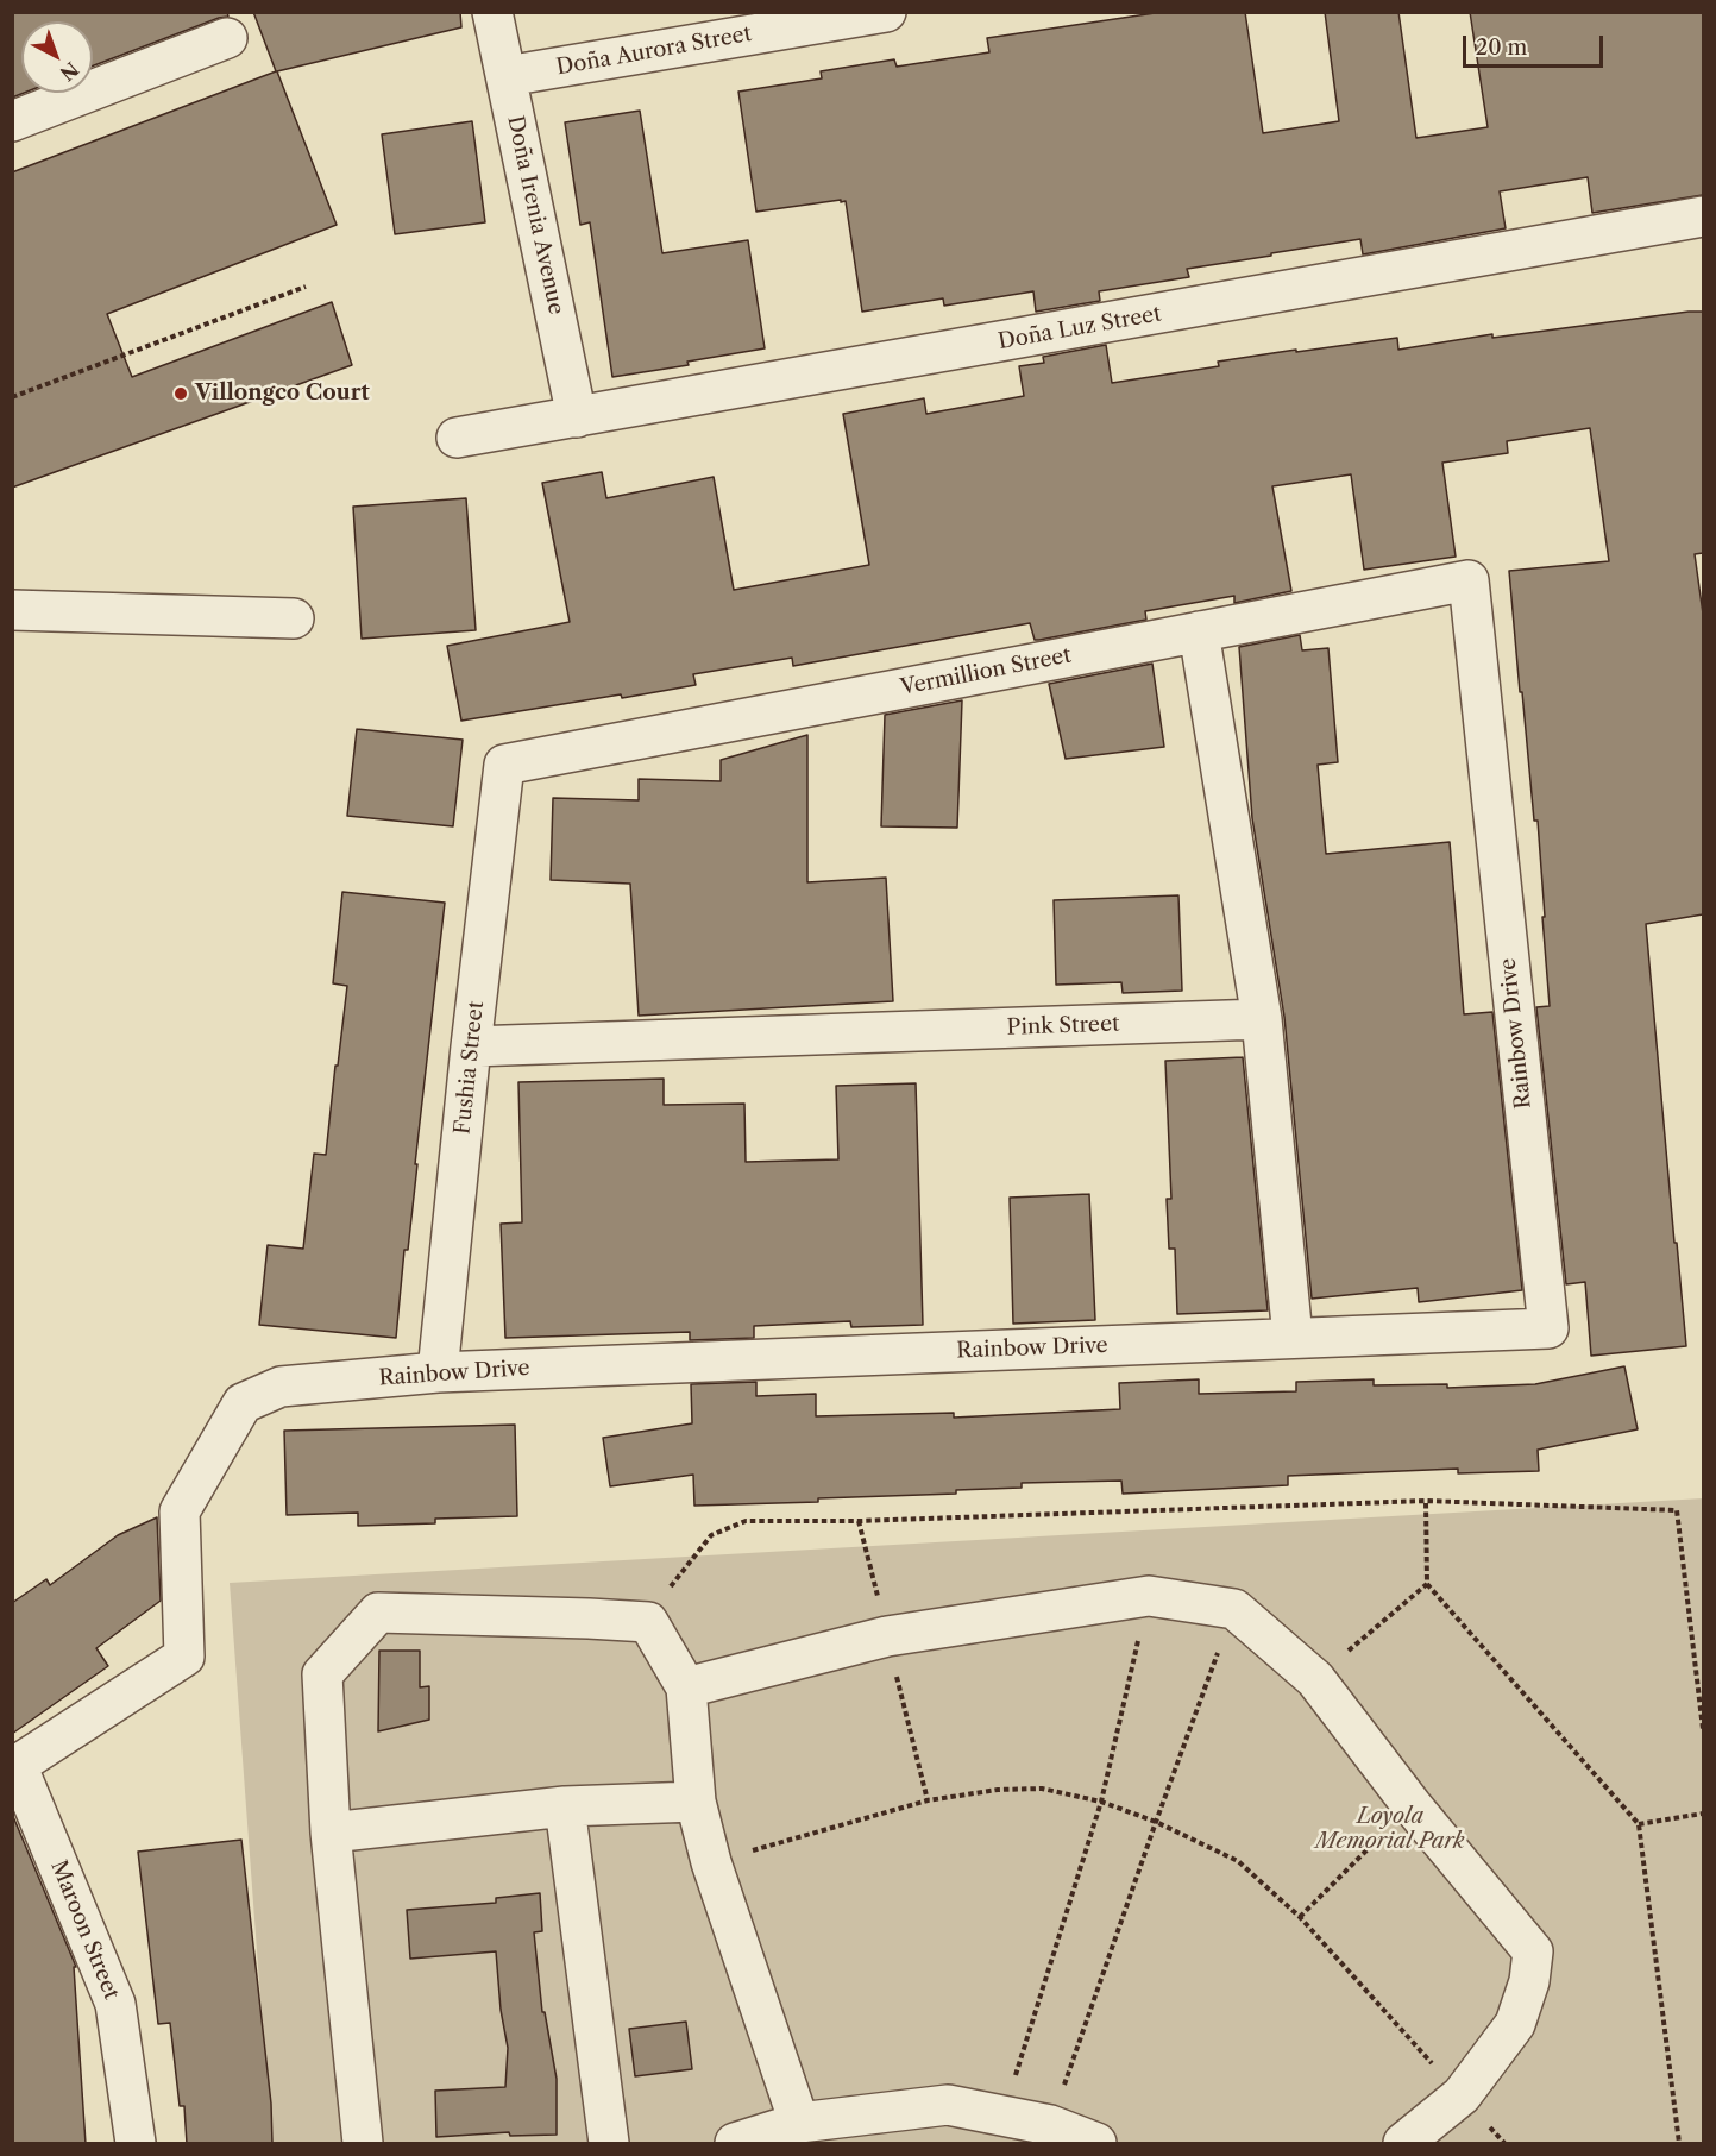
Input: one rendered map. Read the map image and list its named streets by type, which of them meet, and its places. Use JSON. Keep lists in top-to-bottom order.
{
  "streets": {
    "street": [
      "Doña Aurora Street",
      "Doña Irenia Avenue",
      "Doña Luz Street",
      "Vermillion Street",
      "Pink Street",
      "Rainbow Drive",
      "Fushia Street",
      "Maroon Street"
    ]
  },
  "crossings": [
    ["Doña Aurora Street", "Doña Irenia Avenue"],
    ["Doña Irenia Avenue", "Doña Luz Street"],
    ["Vermillion Street", "Rainbow Drive"],
    ["Vermillion Street", "Fushia Street"],
    ["Pink Street", "Fushia Street"],
    ["Rainbow Drive", "Fushia Street"],
    ["Rainbow Drive", "Maroon Street"]
  ],
  "parks": ["Loyola Memorial Park"],
  "places": ["Villongco Court"],
  "scale_bar": "20 m",
  "north": "bottom right"
}
